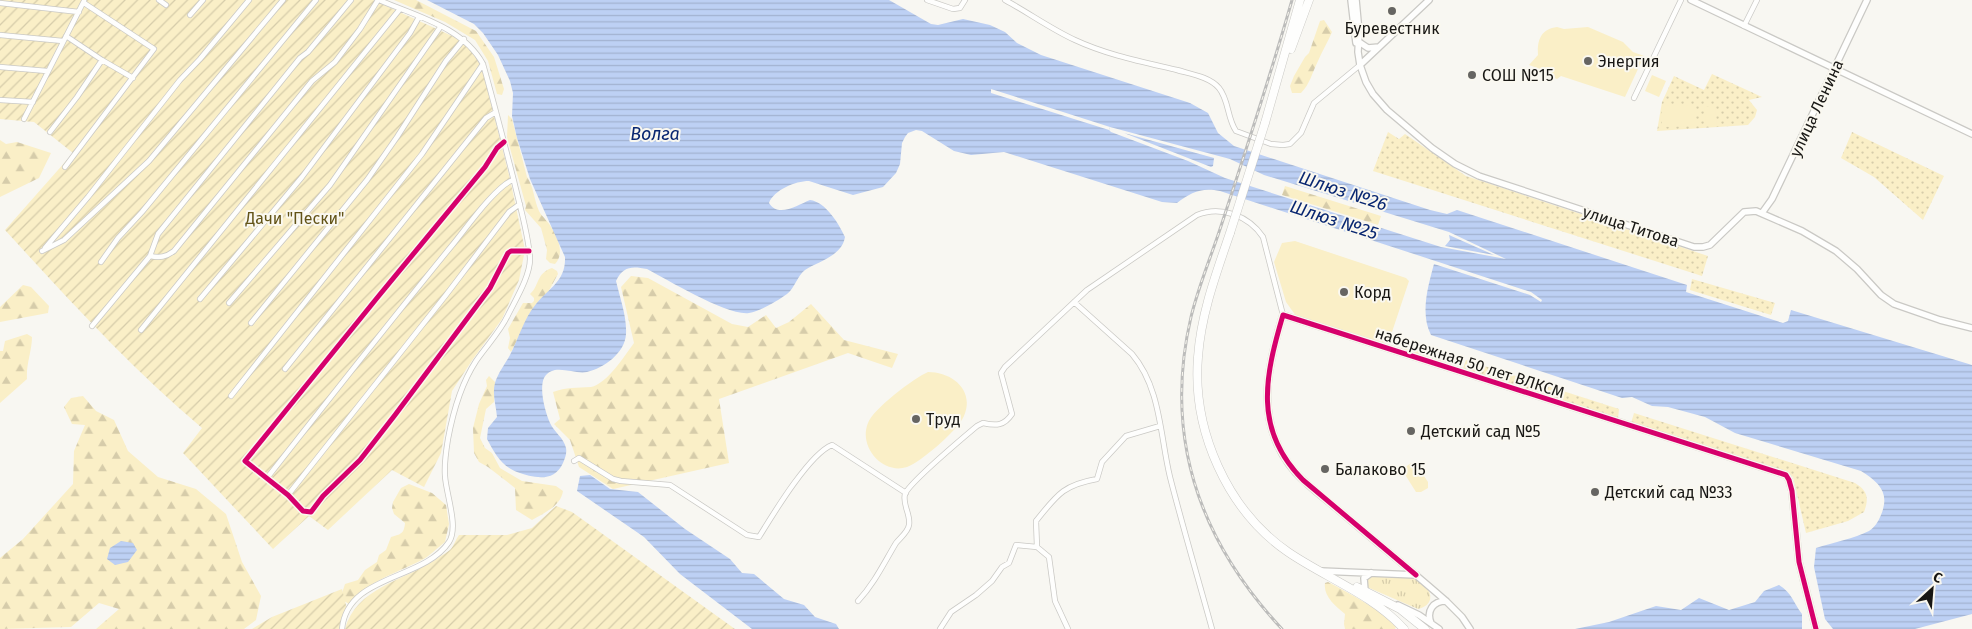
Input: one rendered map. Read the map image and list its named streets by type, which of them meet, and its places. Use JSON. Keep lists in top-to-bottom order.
{
  "streets": {
    "street": ["улица Ленина", "улица Титова", "набережная 50 лет ВЛКСМ"]
  },
  "crossings": [
    ["улица Ленина", "улица Титова"]
  ],
  "water": ["Волга", "Шлюз №26", "Шлюз №25"],
  "parks": ["Дачи \"Пески\""],
  "places": [
    "Буревестник",
    "Энергия",
    "СОШ №15",
    "Корд",
    "Труд",
    "Детский сад №5",
    "Балаково 15",
    "Детский сад №33"
  ],
  "north": "top right"
}
